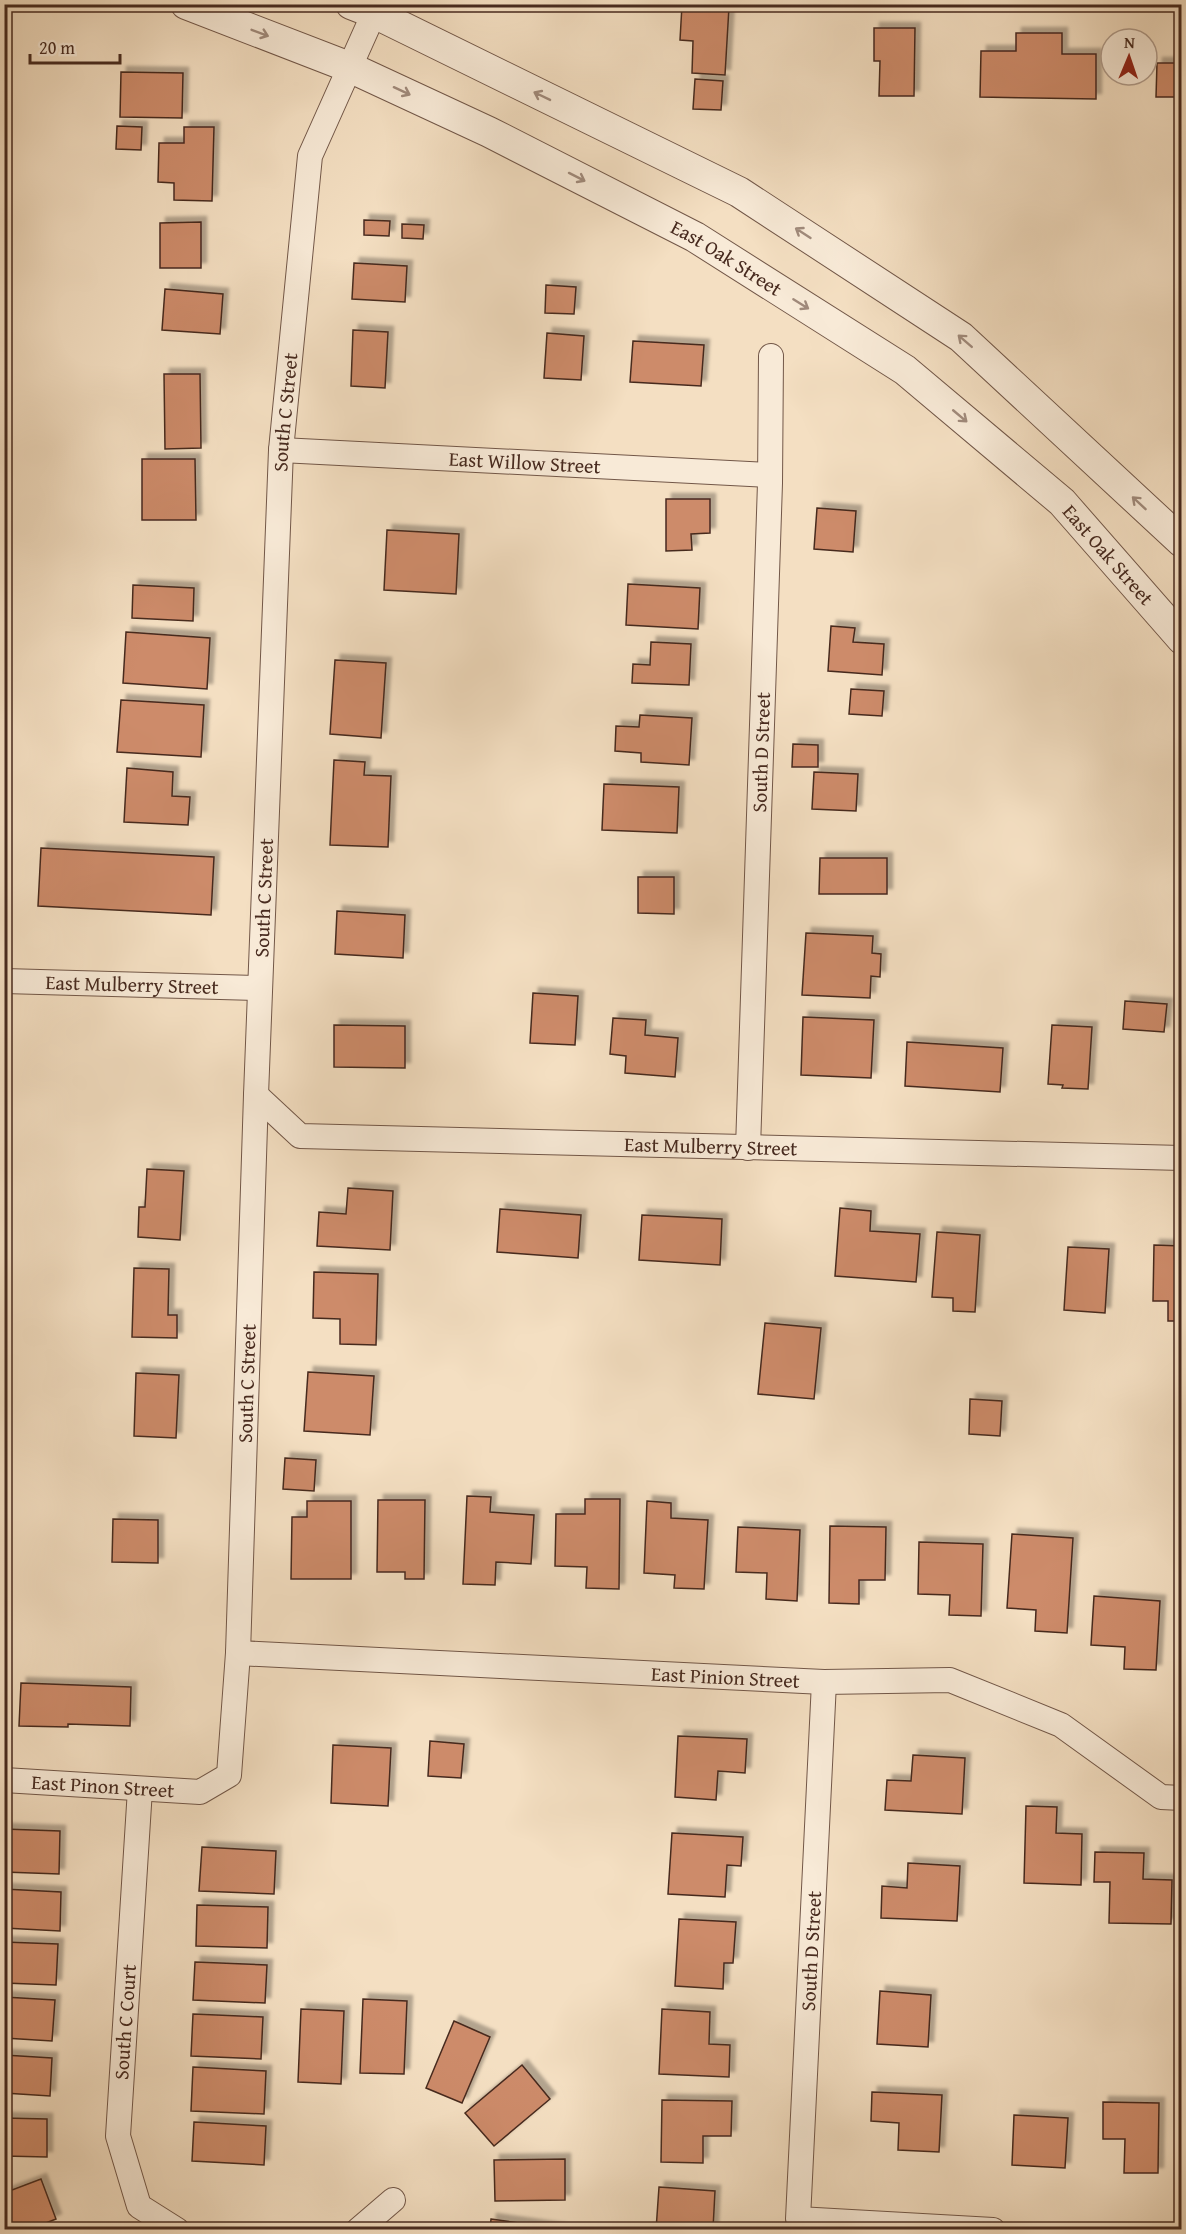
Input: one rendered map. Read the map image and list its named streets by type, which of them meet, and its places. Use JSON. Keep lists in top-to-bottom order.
{
  "streets": {
    "street": [
      "East Oak Street",
      "South C Street",
      "East Willow Street",
      "South D Street",
      "East Mulberry Street",
      "East Pinion Street",
      "East Pinon Street",
      "South C Court"
    ]
  },
  "crossings": [
    ["East Oak Street", "South C Street"],
    ["South C Street", "East Willow Street"],
    ["South C Street", "East Mulberry Street"],
    ["South C Street", "East Pinion Street"],
    ["South C Street", "East Pinon Street"],
    ["East Willow Street", "South D Street"],
    ["South D Street", "East Mulberry Street"],
    ["South D Street", "East Pinion Street"],
    ["East Pinon Street", "South C Court"]
  ],
  "scale_bar": "20 m",
  "north": "top"
}
